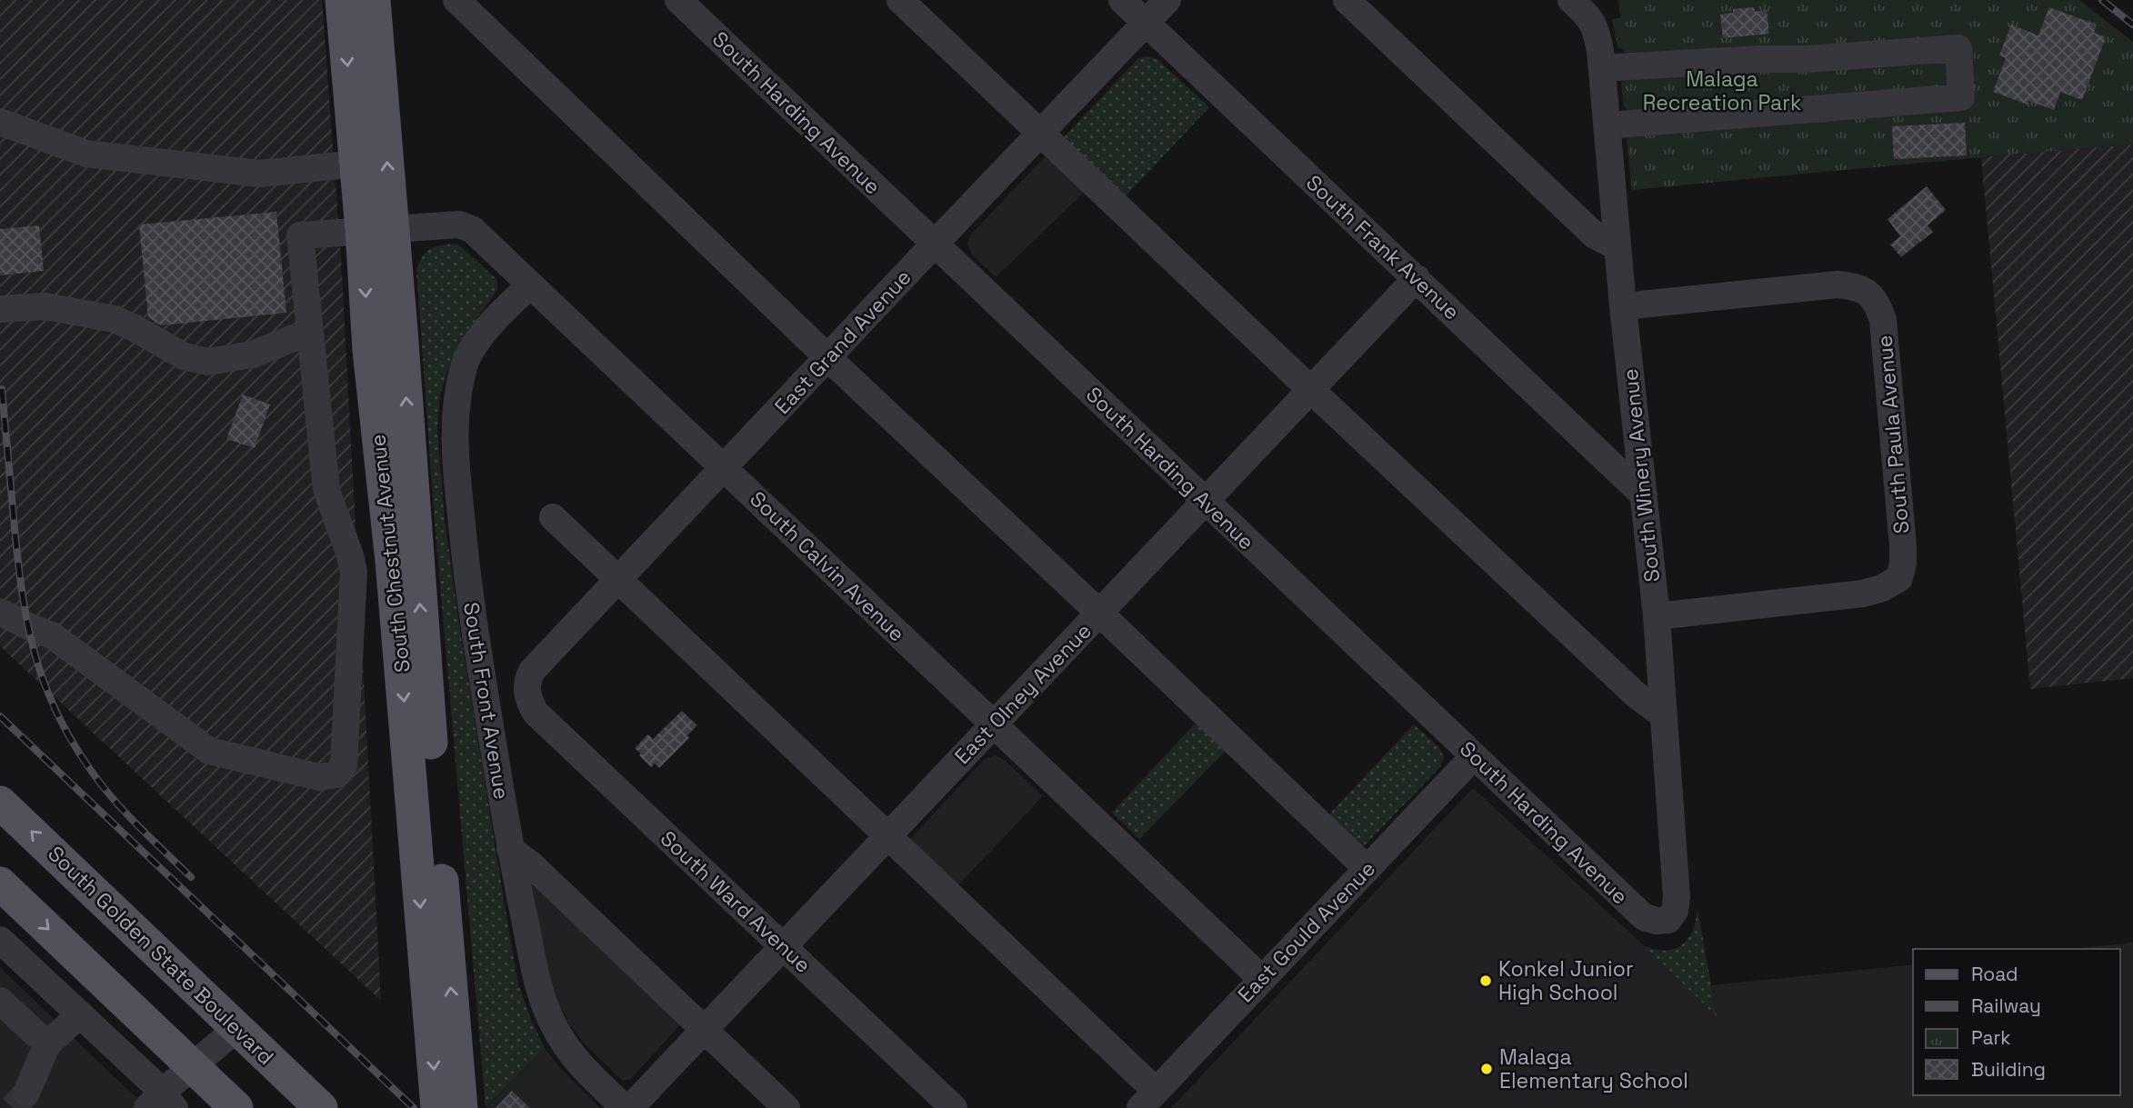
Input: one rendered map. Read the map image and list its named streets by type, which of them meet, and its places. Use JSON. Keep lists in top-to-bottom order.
{
  "streets": {
    "main road": ["South Chestnut Avenue", "South Golden State Boulevard"],
    "street": [
      "South Harding Avenue",
      "South Frank Avenue",
      "East Grand Avenue",
      "South Paula Avenue",
      "South Winery Avenue",
      "South Calvin Avenue",
      "East Olney Avenue",
      "South Front Avenue",
      "South Ward Avenue",
      "East Gould Avenue"
    ]
  },
  "crossings": [
    ["South Harding Avenue", "East Grand Avenue"],
    ["South Harding Avenue", "South Winery Avenue"],
    ["South Harding Avenue", "East Olney Avenue"],
    ["South Harding Avenue", "East Gould Avenue"],
    ["South Frank Avenue", "East Grand Avenue"],
    ["South Frank Avenue", "South Winery Avenue"],
    ["South Frank Avenue", "East Olney Avenue"],
    ["East Grand Avenue", "South Calvin Avenue"],
    ["East Grand Avenue", "South Ward Avenue"],
    ["South Paula Avenue", "South Winery Avenue"],
    ["South Chestnut Avenue", "South Calvin Avenue"],
    ["South Calvin Avenue", "East Olney Avenue"],
    ["South Calvin Avenue", "South Front Avenue"],
    ["South Calvin Avenue", "East Gould Avenue"],
    ["East Olney Avenue", "South Front Avenue"],
    ["East Olney Avenue", "South Ward Avenue"]
  ],
  "parks": ["Malaga Recreation Park"],
  "places": ["Konkel Junior High School", "Malaga Elementary School"],
  "legend": [
    "Road",
    "Railway",
    "Park",
    "Building"
  ]
}
